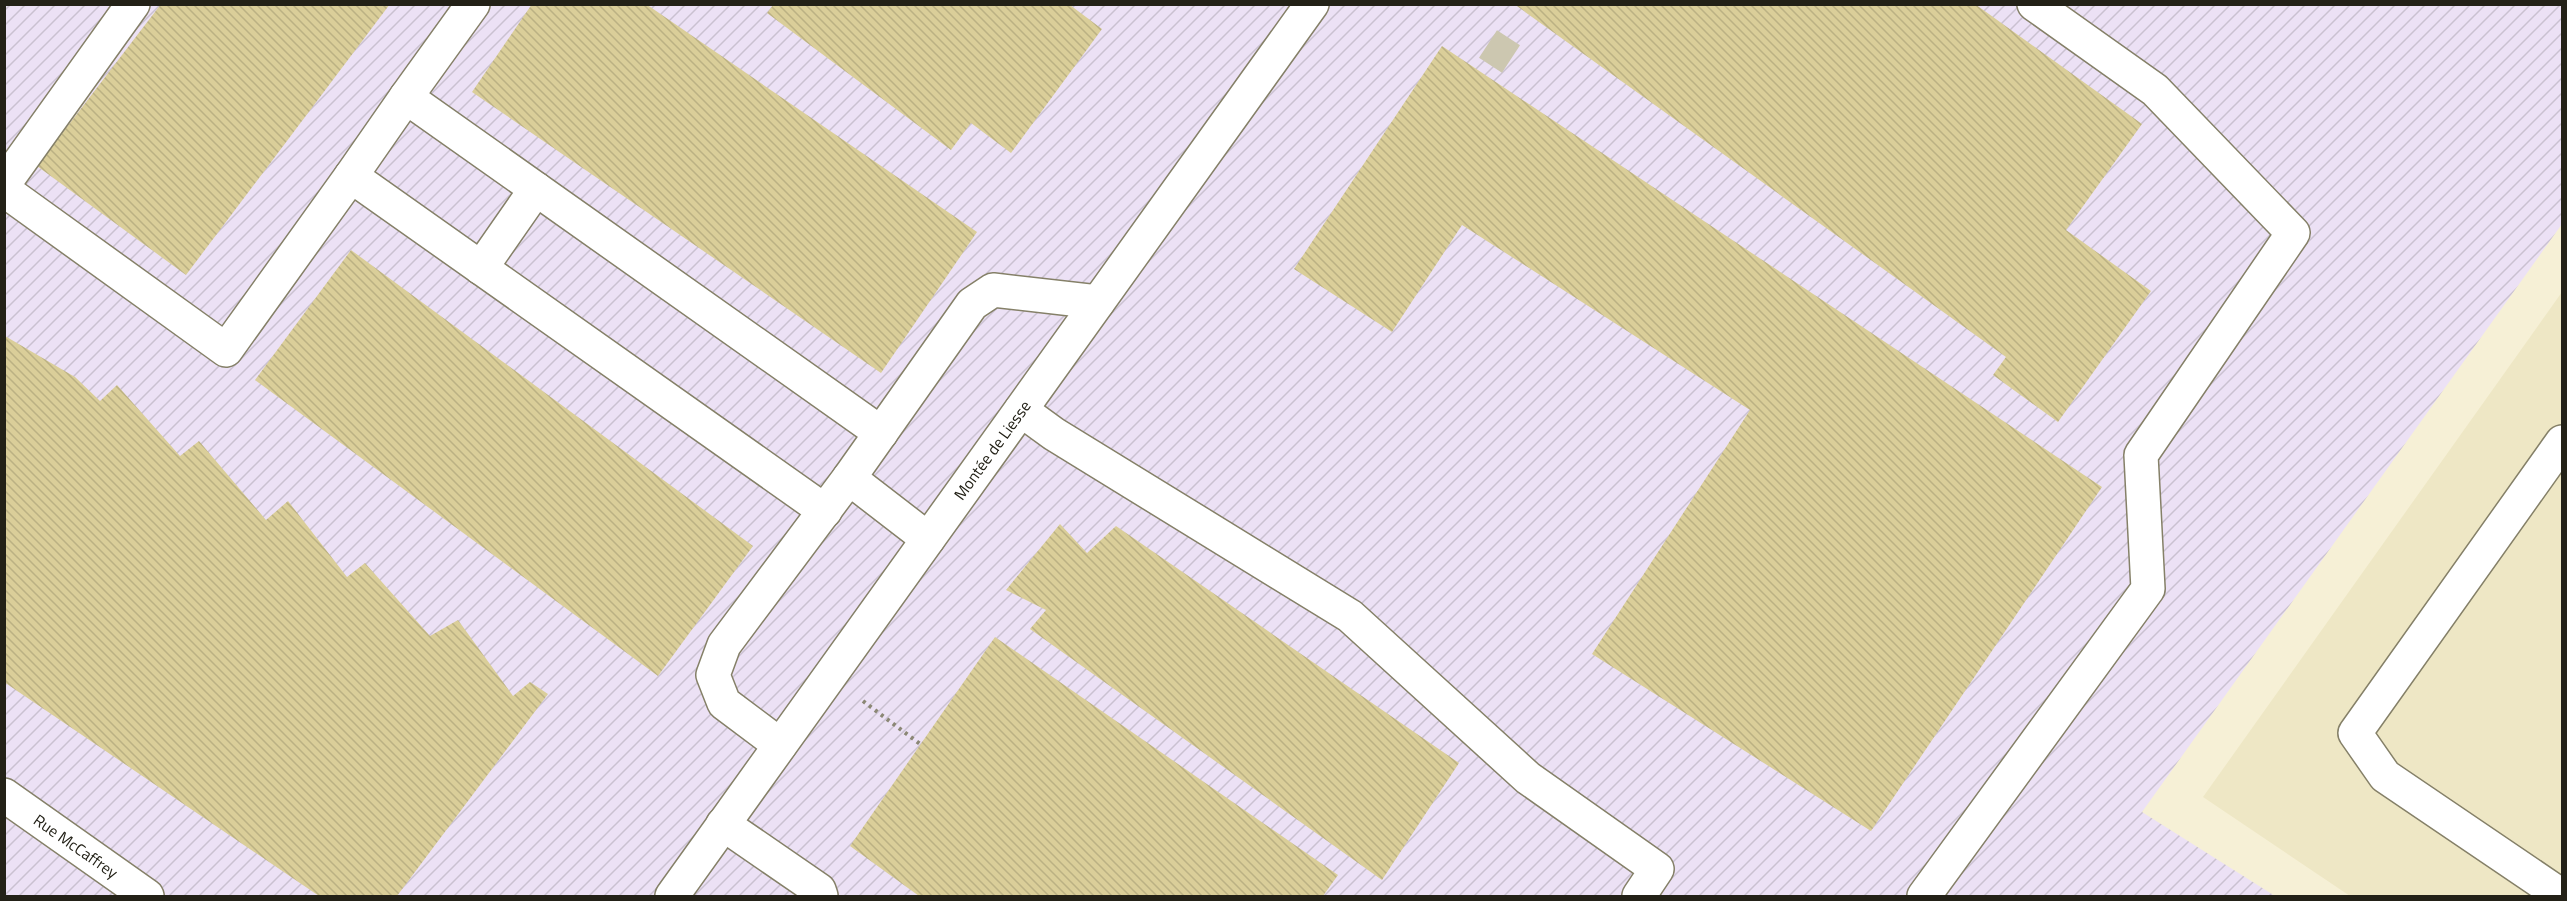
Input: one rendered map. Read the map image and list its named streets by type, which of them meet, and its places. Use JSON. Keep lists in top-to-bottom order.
{
  "streets": {
    "street": ["Montée de Liesse", "Rue McCaffrey"]
  }
}
